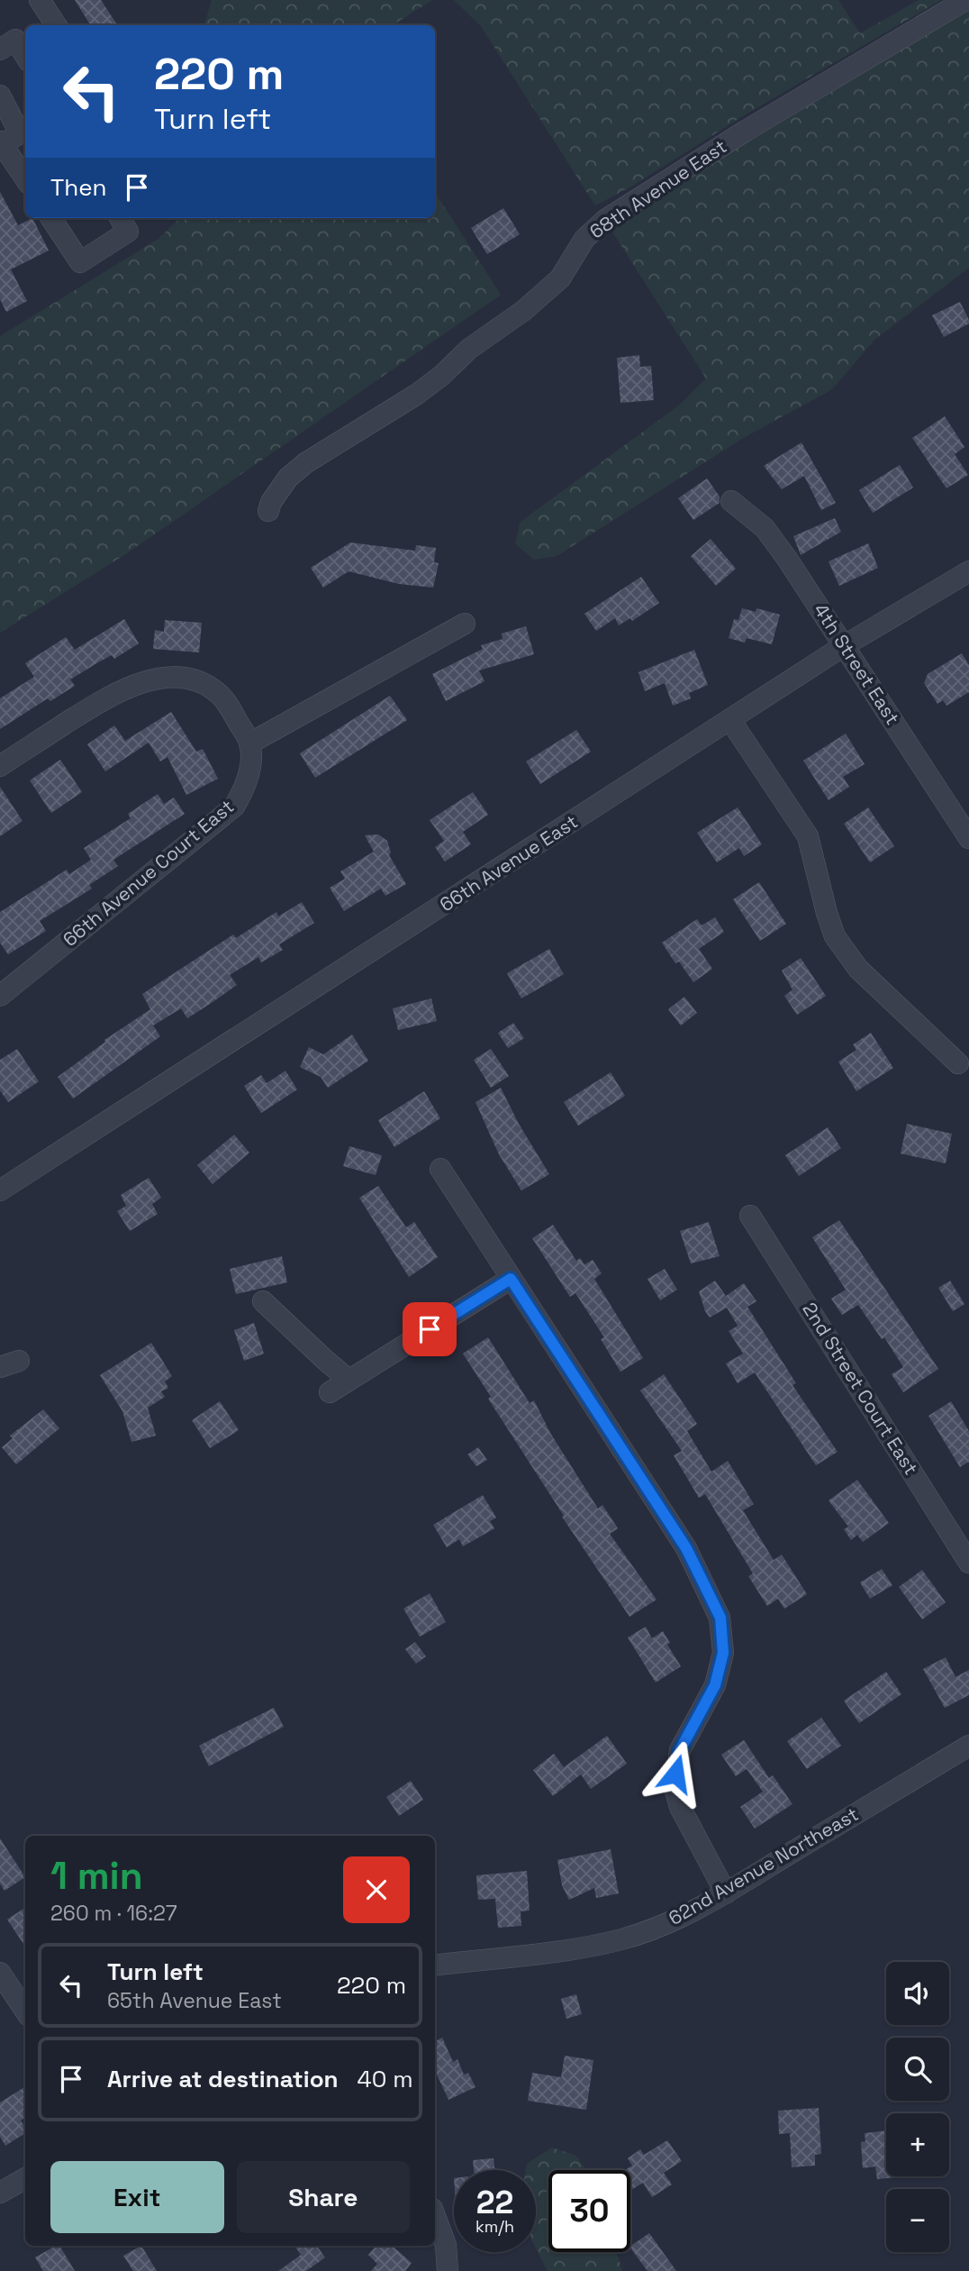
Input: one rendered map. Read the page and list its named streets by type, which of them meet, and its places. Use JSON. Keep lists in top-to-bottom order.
{
  "streets": {
    "street": [
      "68th Avenue East",
      "4th Street East",
      "66th Avenue East",
      "66th Avenue Court East",
      "2nd Street Court East",
      "62nd Avenue Northeast"
    ]
  },
  "crossings": [
    ["4th Street East", "66th Avenue East"]
  ],
  "page": {
    "turn": ["220 m", "Turn left"],
    "then": "Then",
    "heading": ["1 min", "260 m · 16:27"],
    "list": [
      {
        "name": "Turn left",
        "note": "65th Avenue East",
        "value": "220 m"
      },
      {
        "name": "Arrive at destination",
        "value": "40 m"
      }
    ],
    "map_buttons": ["+", "−"],
    "buttons": ["Exit", "Share"],
    "speed": "22 km/h",
    "limit": "30"
  }
}
